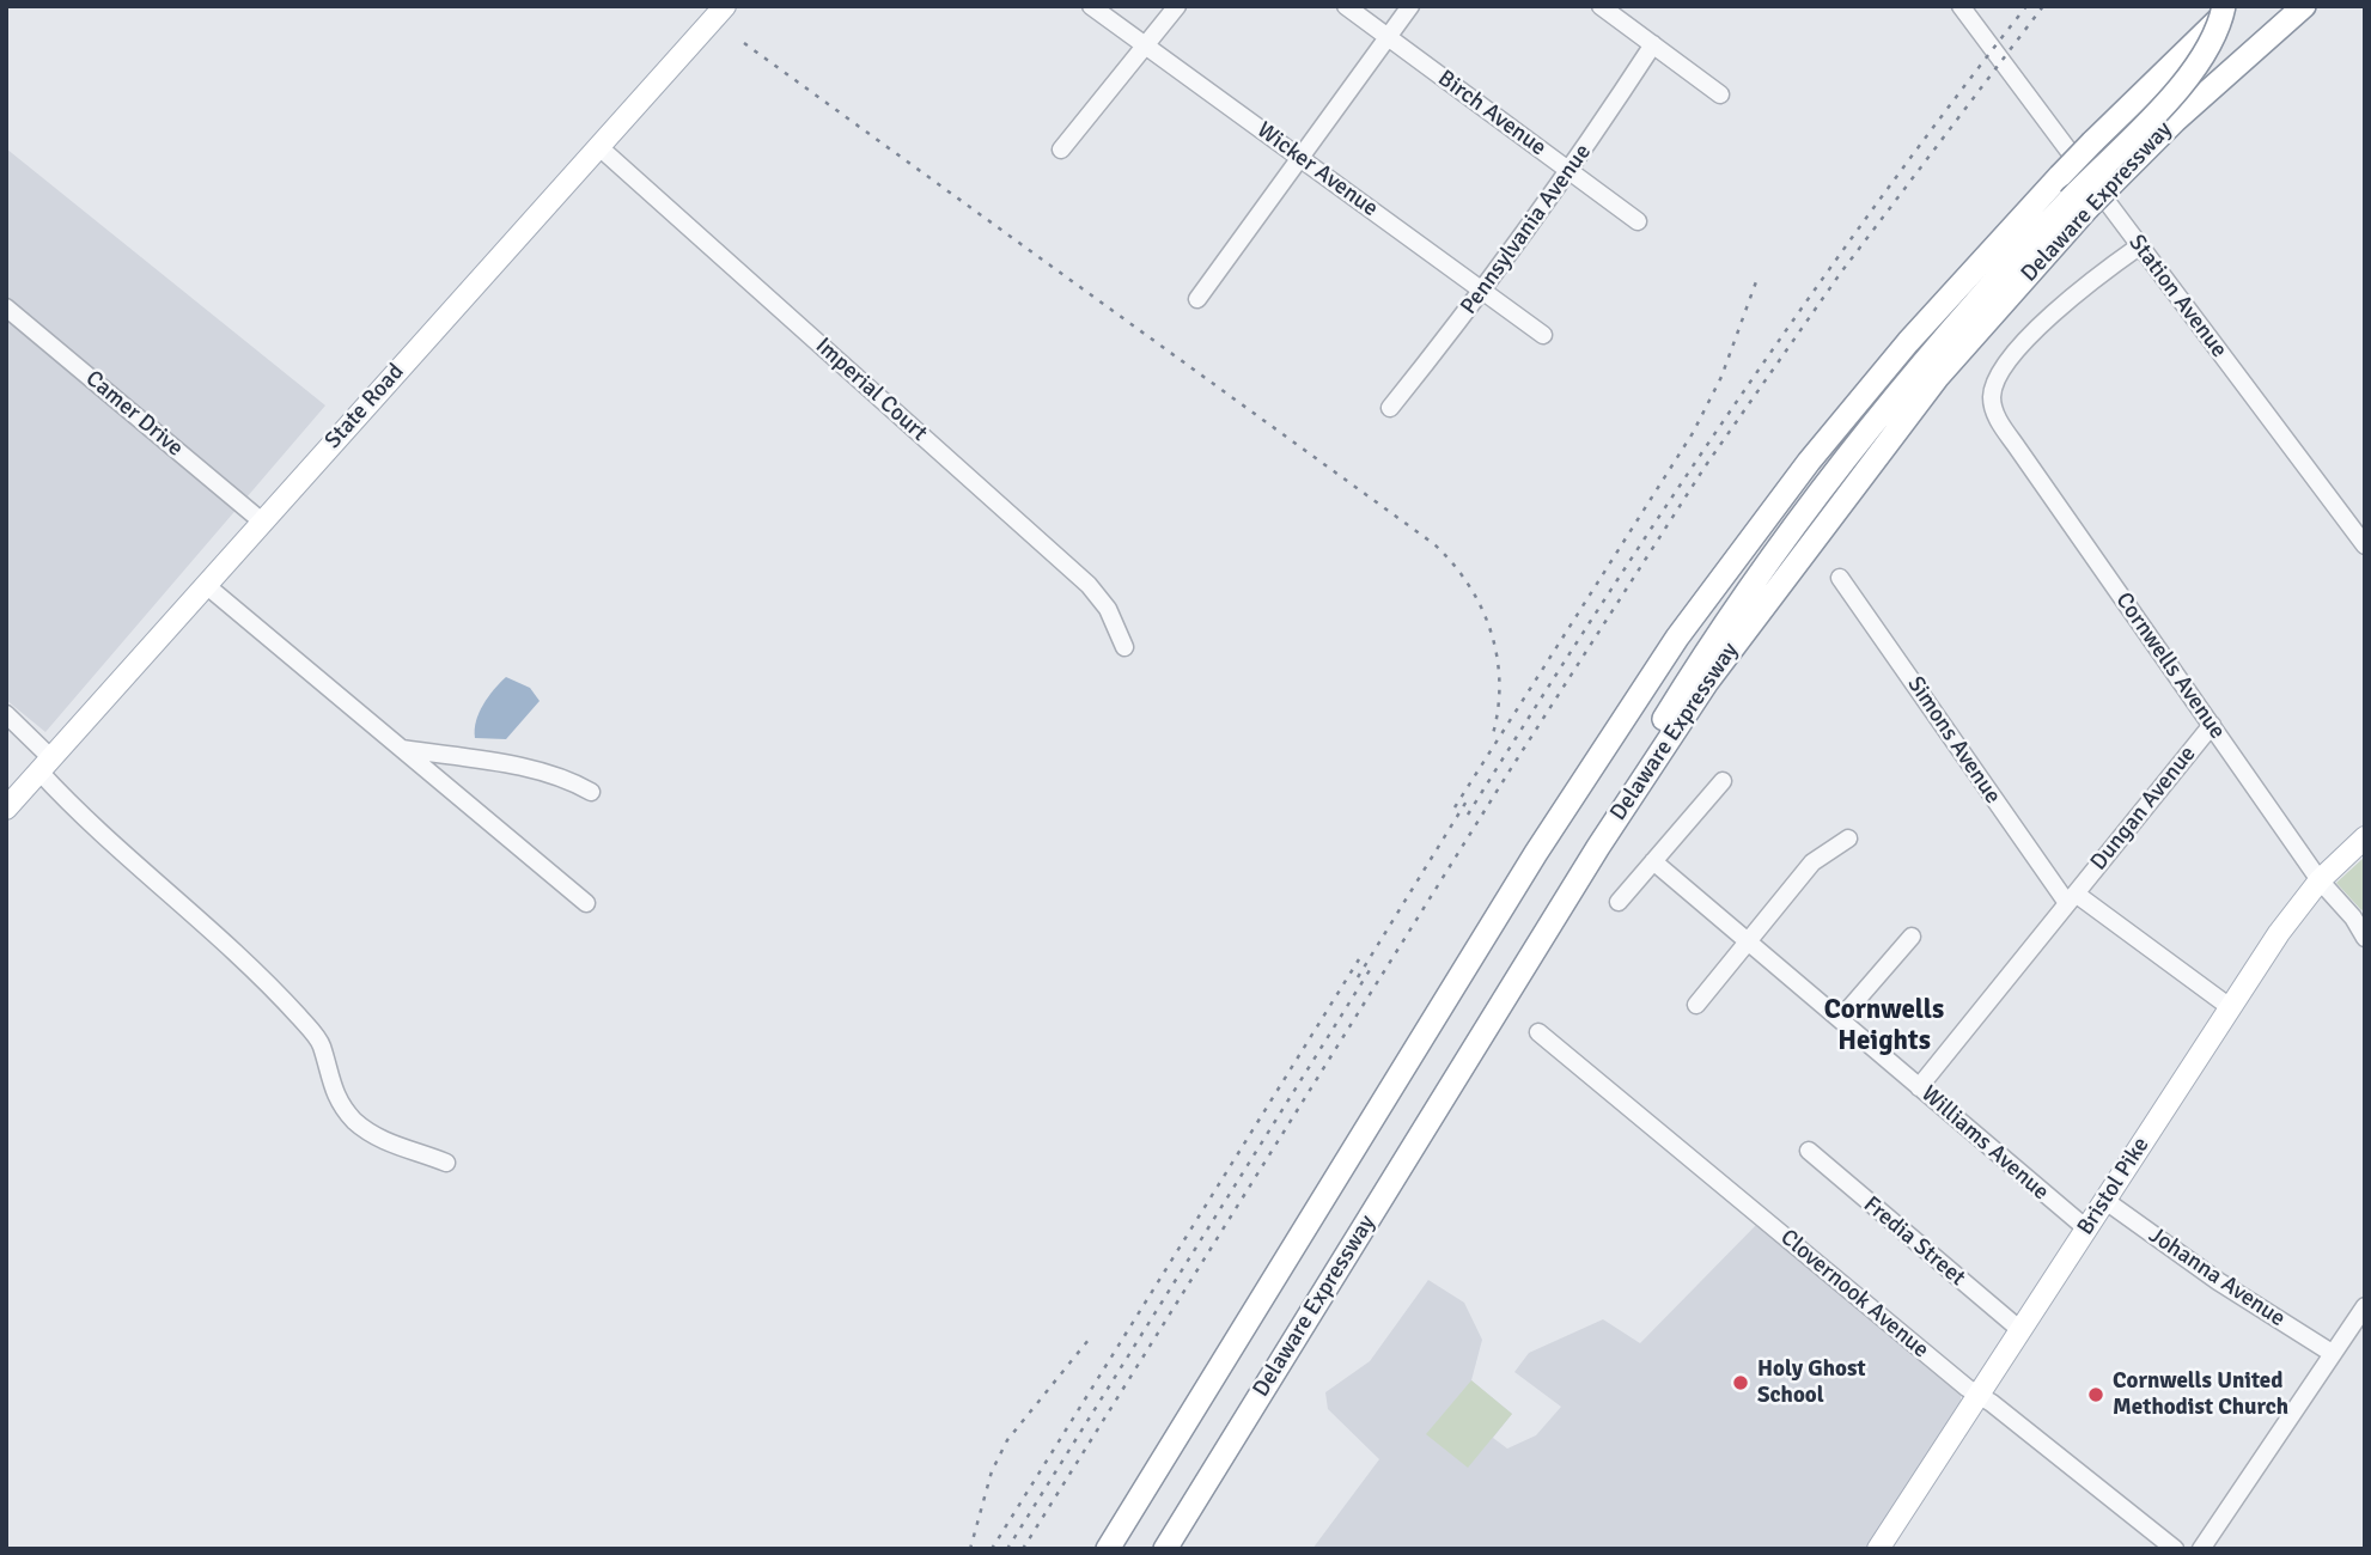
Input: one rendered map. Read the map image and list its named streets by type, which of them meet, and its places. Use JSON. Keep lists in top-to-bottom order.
{
  "streets": {
    "highway": ["Delaware Expressway"],
    "main road": ["State Road", "Bristol Pike"],
    "street": [
      "Birch Avenue",
      "Wicker Avenue",
      "Pennsylvania Avenue",
      "Station Avenue",
      "Imperial Court",
      "Camer Drive",
      "Cornwells Avenue",
      "Simons Avenue",
      "Dungan Avenue",
      "Williams Avenue",
      "Fredia Street",
      "Johanna Avenue",
      "Clovernook Avenue"
    ]
  },
  "crossings": [
    ["Birch Avenue", "Pennsylvania Avenue"],
    ["Wicker Avenue", "Pennsylvania Avenue"],
    ["Station Avenue", "Cornwells Avenue"],
    ["Imperial Court", "State Road"],
    ["State Road", "Camer Drive"],
    ["Cornwells Avenue", "Dungan Avenue"],
    ["Cornwells Avenue", "Bristol Pike"],
    ["Simons Avenue", "Dungan Avenue"],
    ["Simons Avenue", "Bristol Pike"],
    ["Dungan Avenue", "Williams Avenue"],
    ["Williams Avenue", "Bristol Pike"],
    ["Bristol Pike", "Fredia Street"],
    ["Bristol Pike", "Johanna Avenue"],
    ["Bristol Pike", "Clovernook Avenue"]
  ],
  "districts": ["Cornwells Heights"],
  "places": ["Holy Ghost School", "Cornwells United Methodist Church"]
}
